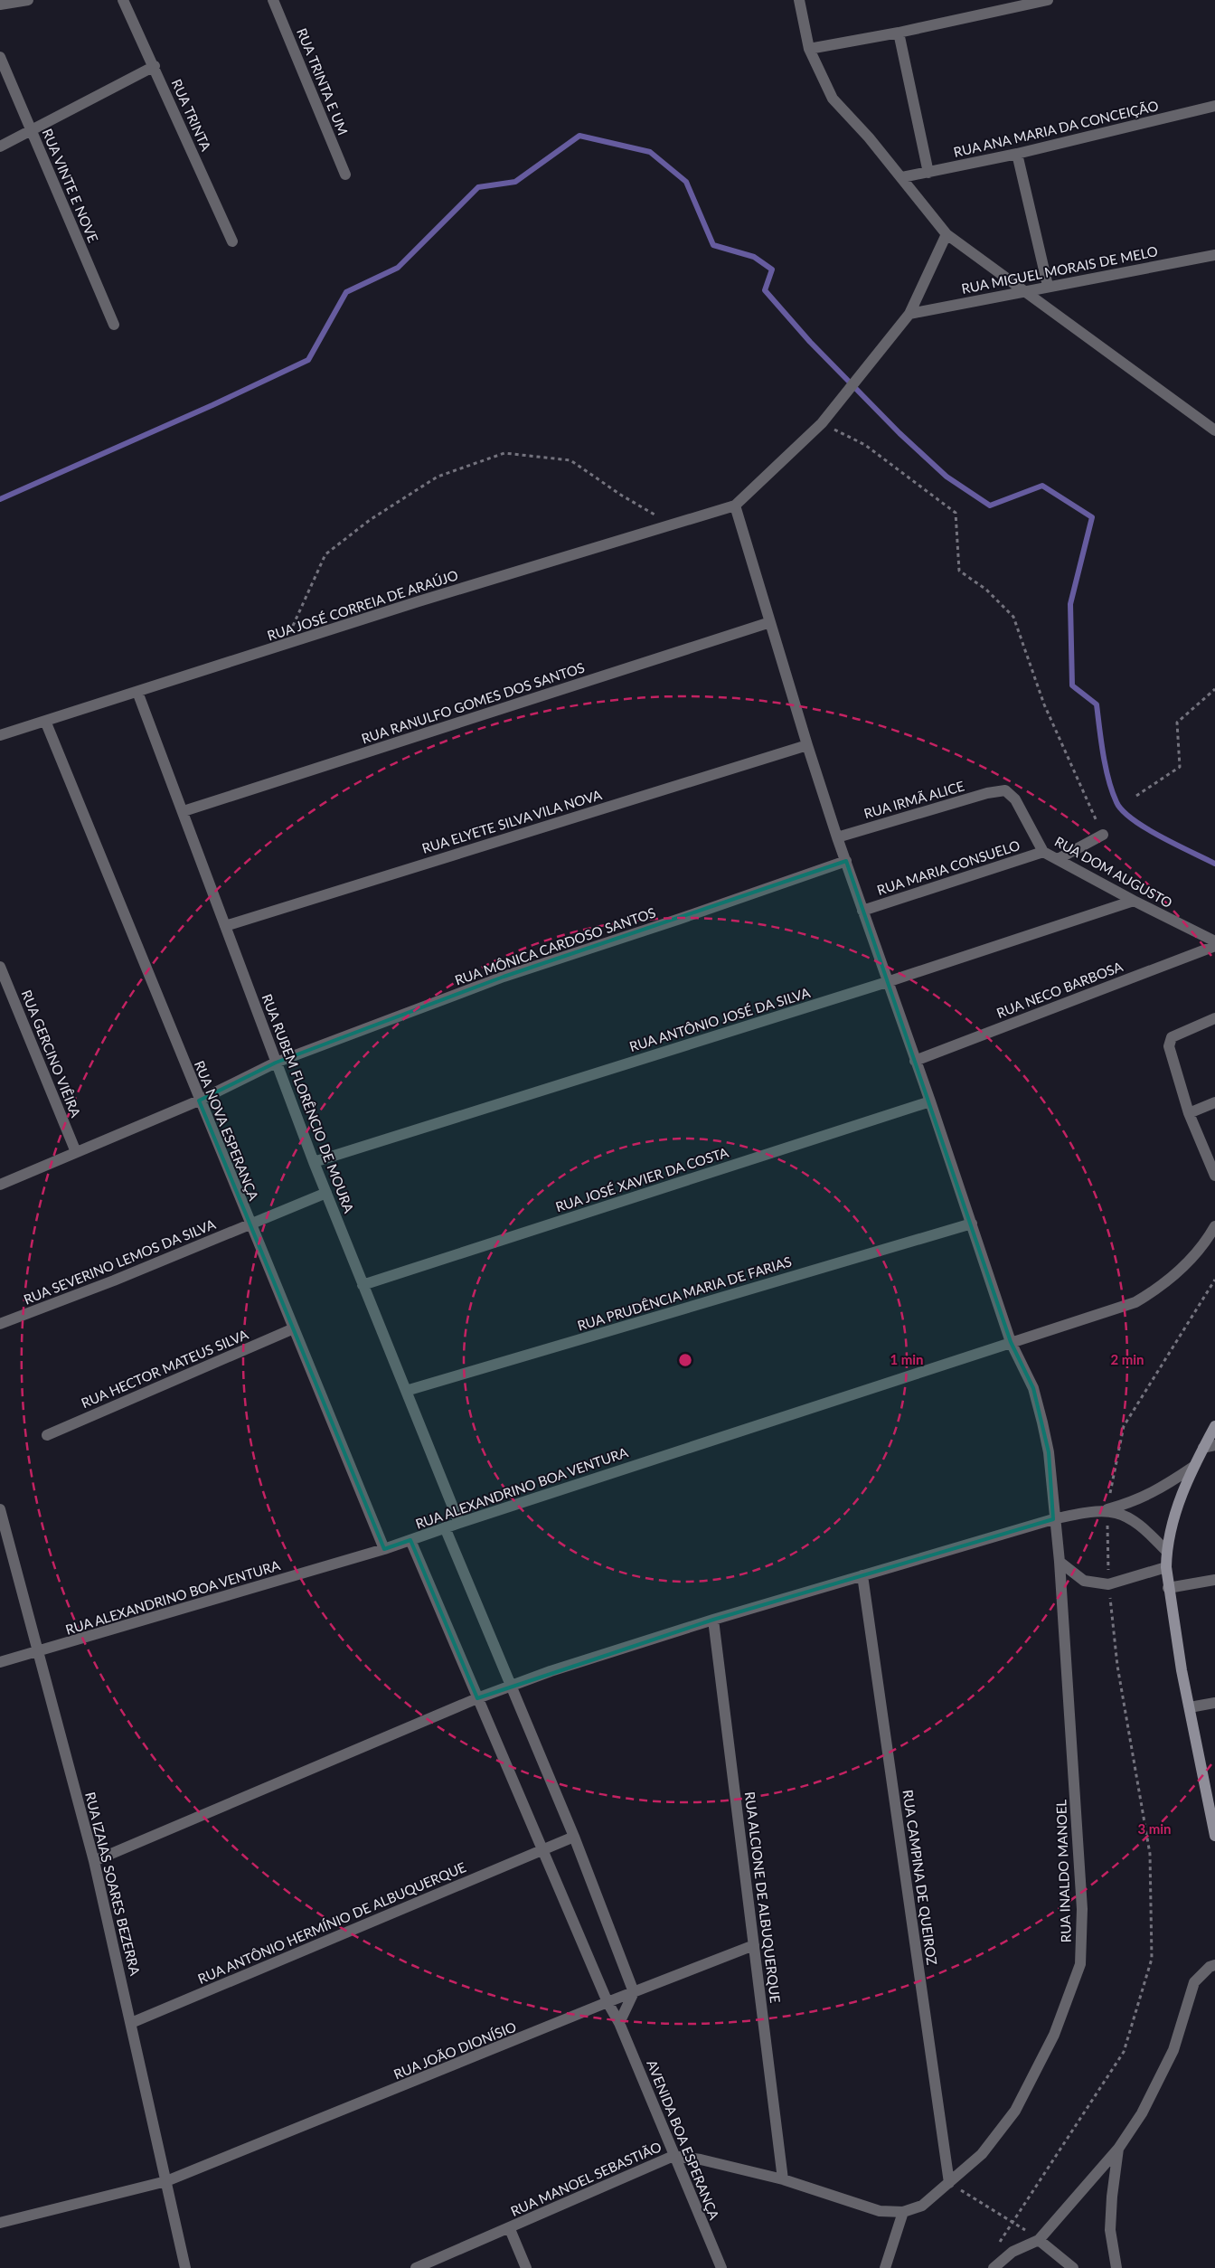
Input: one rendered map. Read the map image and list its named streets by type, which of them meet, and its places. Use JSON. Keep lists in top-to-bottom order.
{
  "streets": {
    "street": [
      "RUA TRINTA E UM",
      "RUA TRINTA",
      "RUA ANA MARIA DA CONCEIÇÃO",
      "RUA VINTE E NOVE",
      "RUA MIGUEL MORAIS DE MELO",
      "RUA JOSÉ CORREIA DE ARAÚJO",
      "RUA RANULFO GOMES DOS SANTOS",
      "RUA IRMÃ ALICE",
      "RUA ELYETE SILVA VILA NOVA",
      "RUA MARIA CONSUELO",
      "RUA DOM AUGUSTO",
      "RUA MÔNICA CARDOSO SANTOS",
      "RUA NECO BARBOSA",
      "RUA ANTÔNIO JOSÉ DA SILVA",
      "RUA GERCINO VIÊIRA",
      "RUA RUBEM FLORÊNCIO DE MOURA",
      "RUA NOVA ESPERANÇA",
      "RUA JOSÉ XAVIER DA COSTA",
      "RUA SEVERINO LEMOS DA SILVA",
      "RUA PRUDÊNCIA MARIA DE FARIAS",
      "RUA HECTOR MATEUS SILVA",
      "RUA ALEXANDRINO BOA VENTURA",
      "RUA INALDO MANOEL",
      "RUA CAMPINA DE QUEIROZ",
      "RUA IZAIAS SOARES BEZERRA",
      "RUA ALCIONE DE ALBUQUERQUE",
      "RUA ANTÔNIO HERMÍNIO DE ALBUQUERQUE",
      "RUA JOÃO DIONÍSIO",
      "AVENIDA BOA ESPERANÇA",
      "RUA MANOEL SEBASTIÃO"
    ]
  },
  "crossings": [
    ["RUA JOSÉ CORREIA DE ARAÚJO", "RUA RUBEM FLORÊNCIO DE MOURA"],
    ["RUA JOSÉ CORREIA DE ARAÚJO", "RUA NOVA ESPERANÇA"],
    ["RUA JOSÉ CORREIA DE ARAÚJO", "RUA INALDO MANOEL"],
    ["RUA RANULFO GOMES DOS SANTOS", "RUA RUBEM FLORÊNCIO DE MOURA"],
    ["RUA RANULFO GOMES DOS SANTOS", "RUA INALDO MANOEL"],
    ["RUA IRMÃ ALICE", "RUA DOM AUGUSTO"],
    ["RUA IRMÃ ALICE", "RUA INALDO MANOEL"],
    ["RUA ELYETE SILVA VILA NOVA", "RUA RUBEM FLORÊNCIO DE MOURA"],
    ["RUA ELYETE SILVA VILA NOVA", "RUA INALDO MANOEL"],
    ["RUA MARIA CONSUELO", "RUA DOM AUGUSTO"],
    ["RUA MARIA CONSUELO", "RUA INALDO MANOEL"],
    ["RUA DOM AUGUSTO", "RUA ANTÔNIO JOSÉ DA SILVA"],
    ["RUA MÔNICA CARDOSO SANTOS", "RUA GERCINO VIÊIRA"],
    ["RUA MÔNICA CARDOSO SANTOS", "RUA RUBEM FLORÊNCIO DE MOURA"],
    ["RUA MÔNICA CARDOSO SANTOS", "RUA NOVA ESPERANÇA"],
    ["RUA MÔNICA CARDOSO SANTOS", "RUA INALDO MANOEL"],
    ["RUA NECO BARBOSA", "RUA INALDO MANOEL"],
    ["RUA ANTÔNIO JOSÉ DA SILVA", "RUA RUBEM FLORÊNCIO DE MOURA"],
    ["RUA ANTÔNIO JOSÉ DA SILVA", "RUA INALDO MANOEL"],
    ["RUA RUBEM FLORÊNCIO DE MOURA", "RUA JOSÉ XAVIER DA COSTA"],
    ["RUA RUBEM FLORÊNCIO DE MOURA", "RUA SEVERINO LEMOS DA SILVA"],
    ["RUA RUBEM FLORÊNCIO DE MOURA", "RUA PRUDÊNCIA MARIA DE FARIAS"],
    ["RUA RUBEM FLORÊNCIO DE MOURA", "RUA ALEXANDRINO BOA VENTURA"],
    ["RUA NOVA ESPERANÇA", "RUA SEVERINO LEMOS DA SILVA"],
    ["RUA NOVA ESPERANÇA", "RUA HECTOR MATEUS SILVA"],
    ["RUA NOVA ESPERANÇA", "RUA ALEXANDRINO BOA VENTURA"],
    ["RUA JOSÉ XAVIER DA COSTA", "RUA INALDO MANOEL"],
    ["RUA PRUDÊNCIA MARIA DE FARIAS", "RUA INALDO MANOEL"],
    ["RUA ALEXANDRINO BOA VENTURA", "RUA INALDO MANOEL"],
    ["RUA ALEXANDRINO BOA VENTURA", "RUA IZAIAS SOARES BEZERRA"],
    ["RUA ALEXANDRINO BOA VENTURA", "AVENIDA BOA ESPERANÇA"],
    ["RUA INALDO MANOEL", "RUA CAMPINA DE QUEIROZ"],
    ["RUA INALDO MANOEL", "RUA MANOEL SEBASTIÃO"],
    ["RUA CAMPINA DE QUEIROZ", "RUA MANOEL SEBASTIÃO"],
    ["RUA IZAIAS SOARES BEZERRA", "RUA ANTÔNIO HERMÍNIO DE ALBUQUERQUE"],
    ["RUA IZAIAS SOARES BEZERRA", "RUA JOÃO DIONÍSIO"],
    ["RUA ALCIONE DE ALBUQUERQUE", "RUA JOÃO DIONÍSIO"],
    ["RUA ALCIONE DE ALBUQUERQUE", "RUA MANOEL SEBASTIÃO"],
    ["RUA ANTÔNIO HERMÍNIO DE ALBUQUERQUE", "AVENIDA BOA ESPERANÇA"],
    ["RUA JOÃO DIONÍSIO", "AVENIDA BOA ESPERANÇA"],
    ["AVENIDA BOA ESPERANÇA", "RUA MANOEL SEBASTIÃO"]
  ],
  "rings": ["1 min", "2 min", "3 min"]
}
